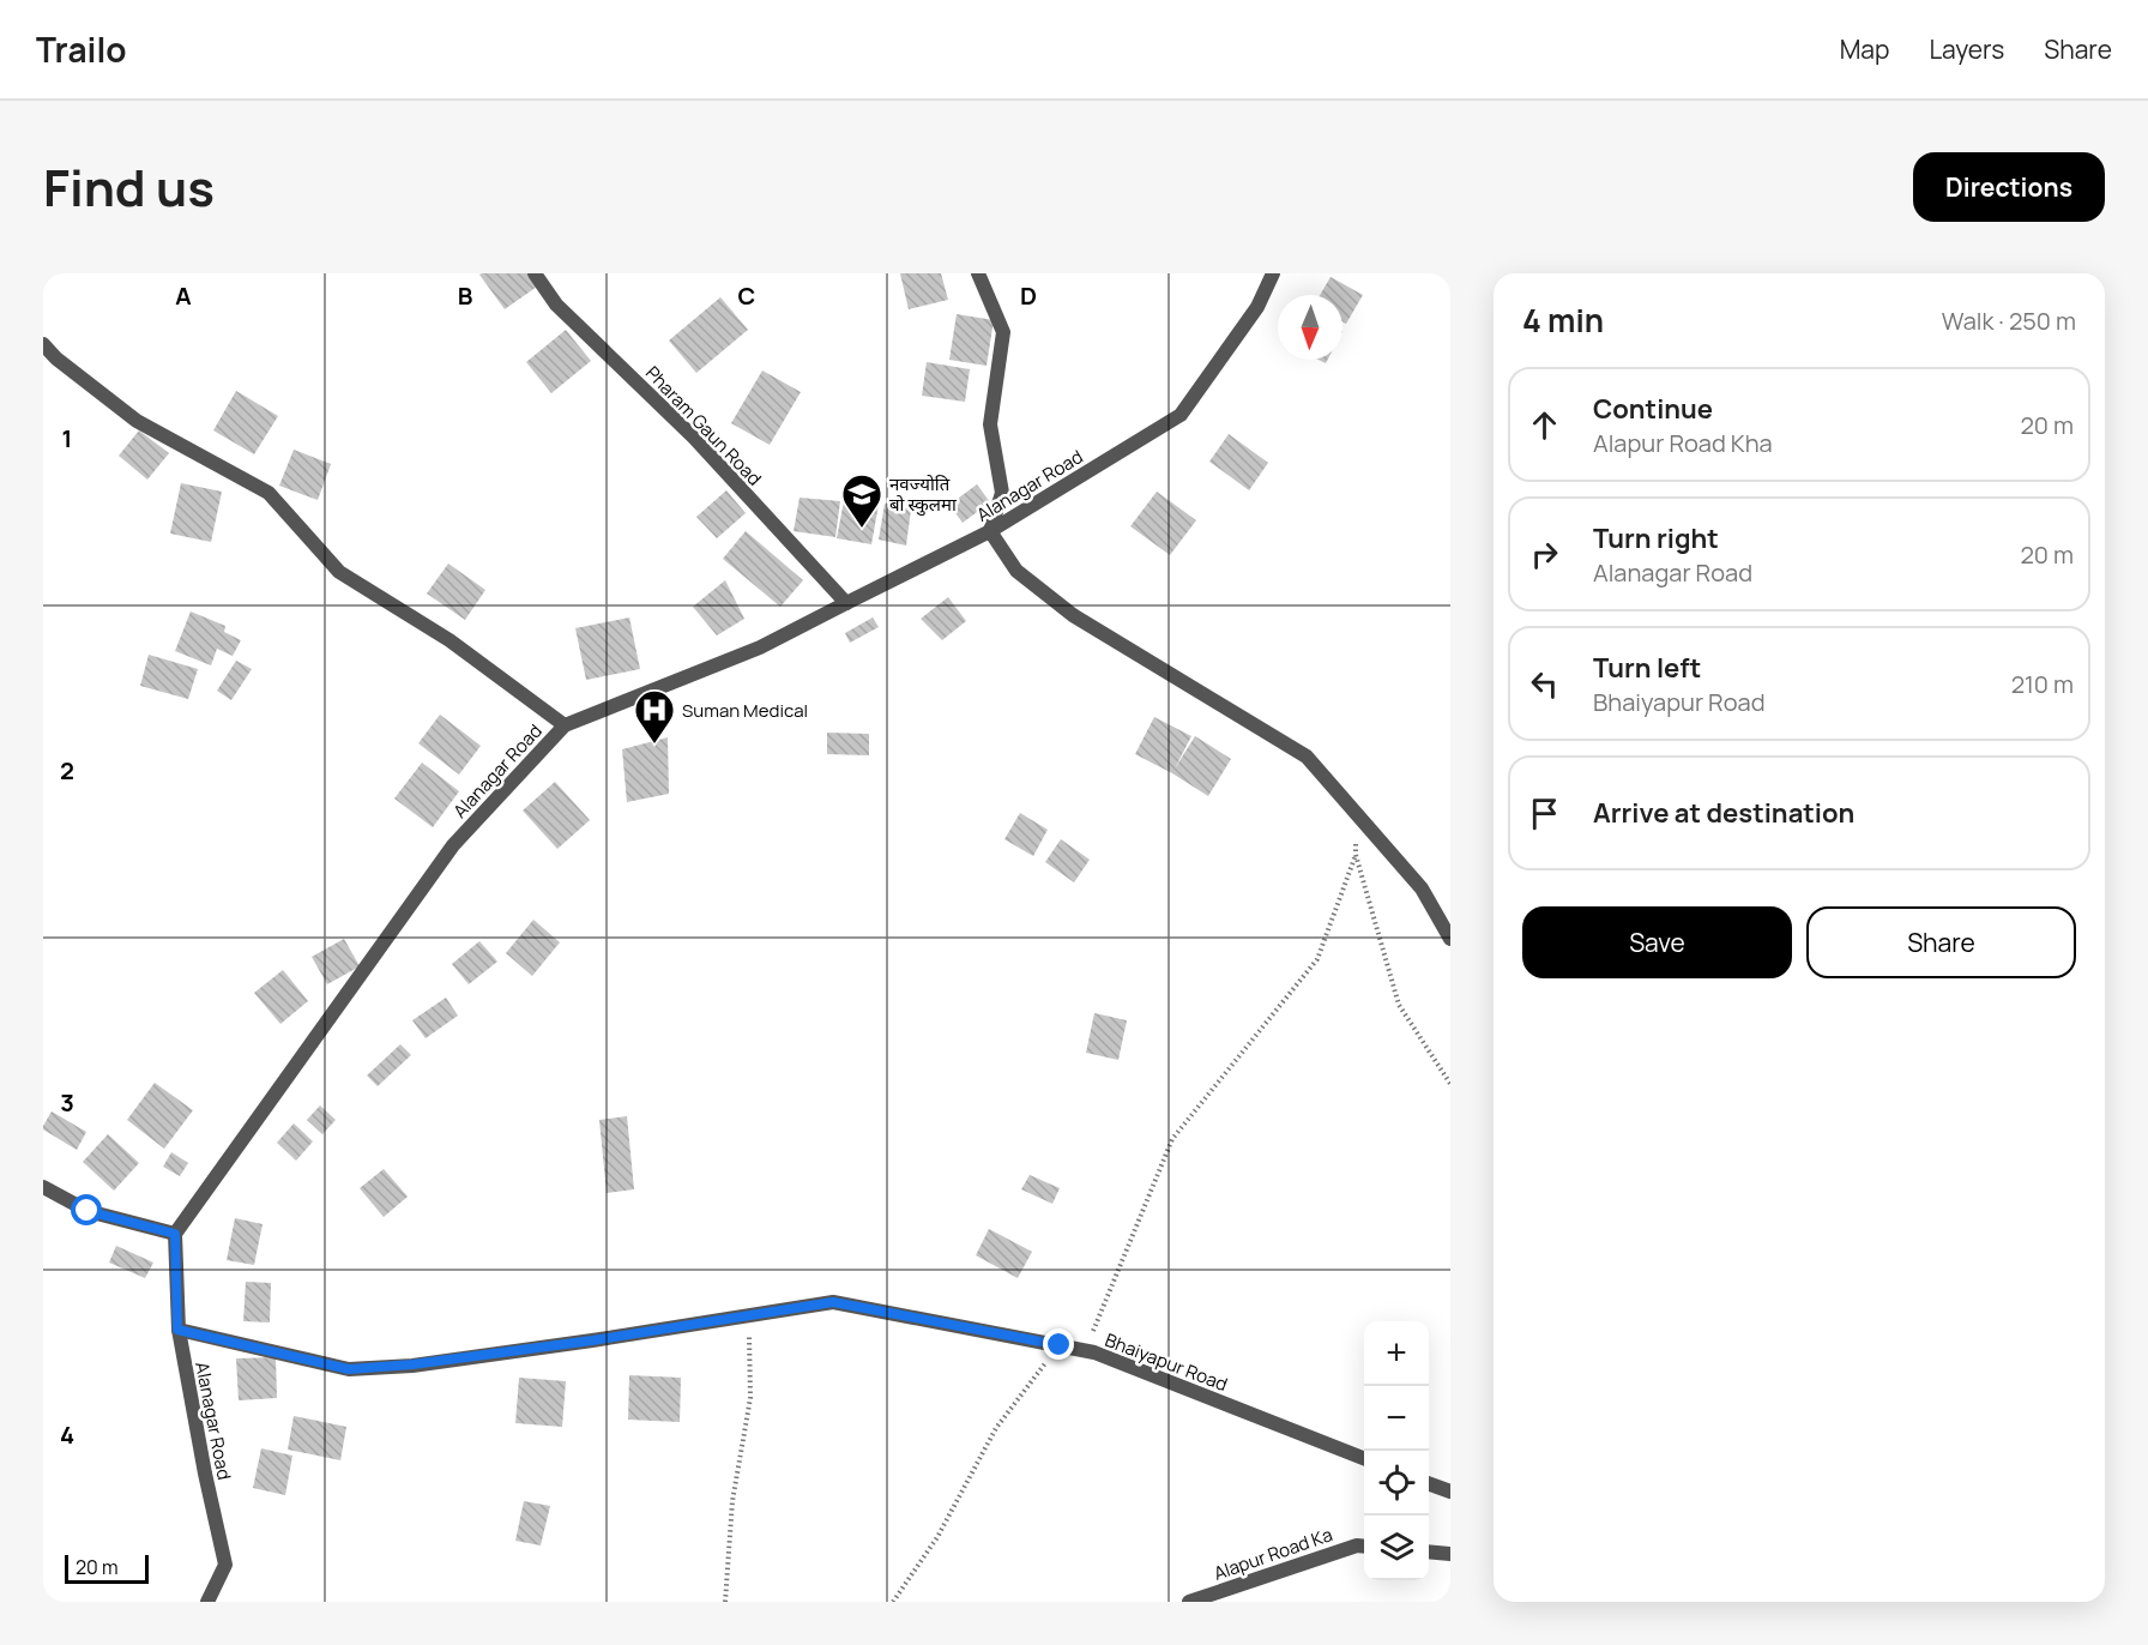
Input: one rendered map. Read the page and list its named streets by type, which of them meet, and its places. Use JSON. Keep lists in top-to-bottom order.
{
  "streets": {
    "street": [
      "Pharam Gaun Road",
      "Alanagar Road",
      "Bhaiyapur Road",
      "Alapur Road Ka"
    ]
  },
  "crossings": [
    ["Pharam Gaun Road", "Alanagar Road"],
    ["Alanagar Road", "Bhaiyapur Road"]
  ],
  "places": {
    "school or university": ["नवज्याेति बाे स्कुलमा"],
    "hospital": ["Suman Medical"]
  },
  "scale_bar": "20 m",
  "north": "bottom",
  "page": {
    "header": "Trailo",
    "nav": ["Map", "Layers", "Share"],
    "title": "Find us",
    "buttons": [
      "Directions",
      ["Save", "Share"]
    ],
    "heading": ["4 min", "Walk · 250 m"],
    "list": [
      ["Continue", "Alapur Road Kha", "20 m"],
      ["Turn right", "Alanagar Road", "20 m"],
      ["Turn left", "Bhaiyapur Road", "210 m"],
      "Arrive at destination"
    ],
    "map_buttons": ["+", "−"],
    "scale": "20 m"
  },
  "grid": {
    "columns": [
      "A",
      "B",
      "C",
      "D"
    ],
    "rows": [
      "1",
      "2",
      "3",
      "4"
    ]
  }
}
